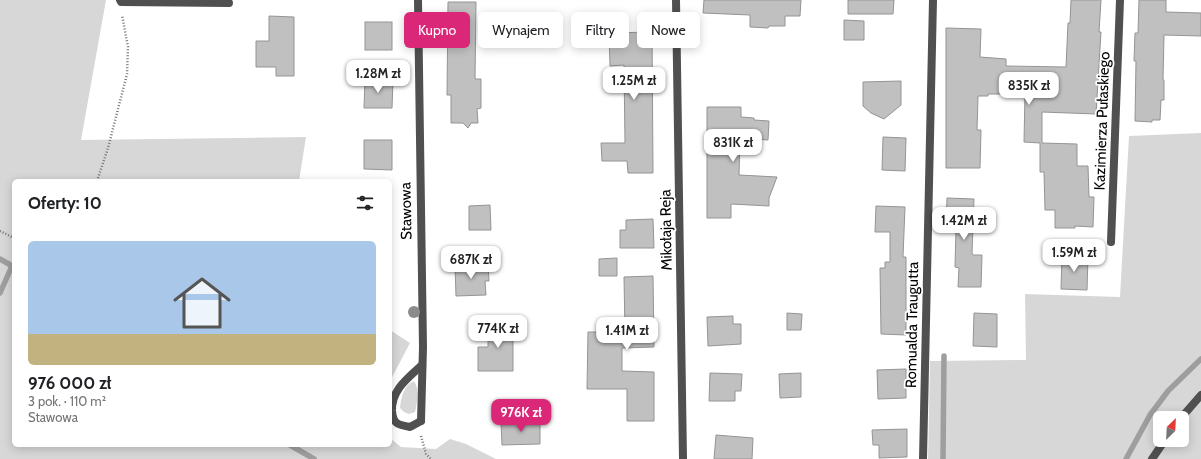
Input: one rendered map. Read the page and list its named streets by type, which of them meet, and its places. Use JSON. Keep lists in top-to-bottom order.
{
  "streets": {
    "street": [
      "Kazimierza Pułaskiego",
      "Stawowa",
      "Mikołaja Reja",
      "Romualda Traugutta"
    ]
  },
  "north": "top right",
  "page": {
    "chip": [
      "Kupno",
      "Wynajem",
      "Filtry",
      "Nowe"
    ],
    "price": [
      "1.28M zł",
      "1.25M zł",
      "835K zł",
      "831K zł",
      "1.42M zł",
      "1.59M zł",
      "687K zł",
      "774K zł",
      "1.41M zł",
      "976K zł"
    ],
    "heading": "Oferty: 10",
    "list": [
      {
        "name": "976 000 zł",
        "note": "3 pok. · 110 m² · Stawowa"
      }
    ]
  }
}
